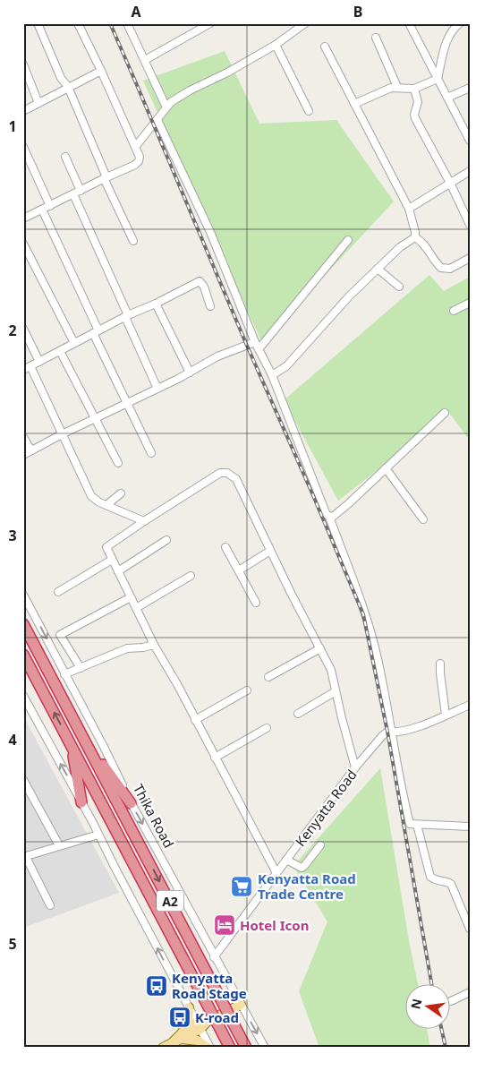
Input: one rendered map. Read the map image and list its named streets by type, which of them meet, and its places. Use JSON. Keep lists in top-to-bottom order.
{
  "streets": {
    "highway": ["Thika Road", "A2"],
    "street": ["Kenyatta Road"]
  },
  "crossings": [
    ["Kenyatta Road", "Thika Road"]
  ],
  "places": {
    "supermarket": ["Kenyatta Road Trade Centre"],
    "hotel": ["Hotel Icon"],
    "bus stop": ["Kenyatta Road Stage", "K-road"]
  },
  "north": "left",
  "grid": {
    "columns": ["A", "B"],
    "rows": [
      "1",
      "2",
      "3",
      "4",
      "5"
    ]
  }
}
